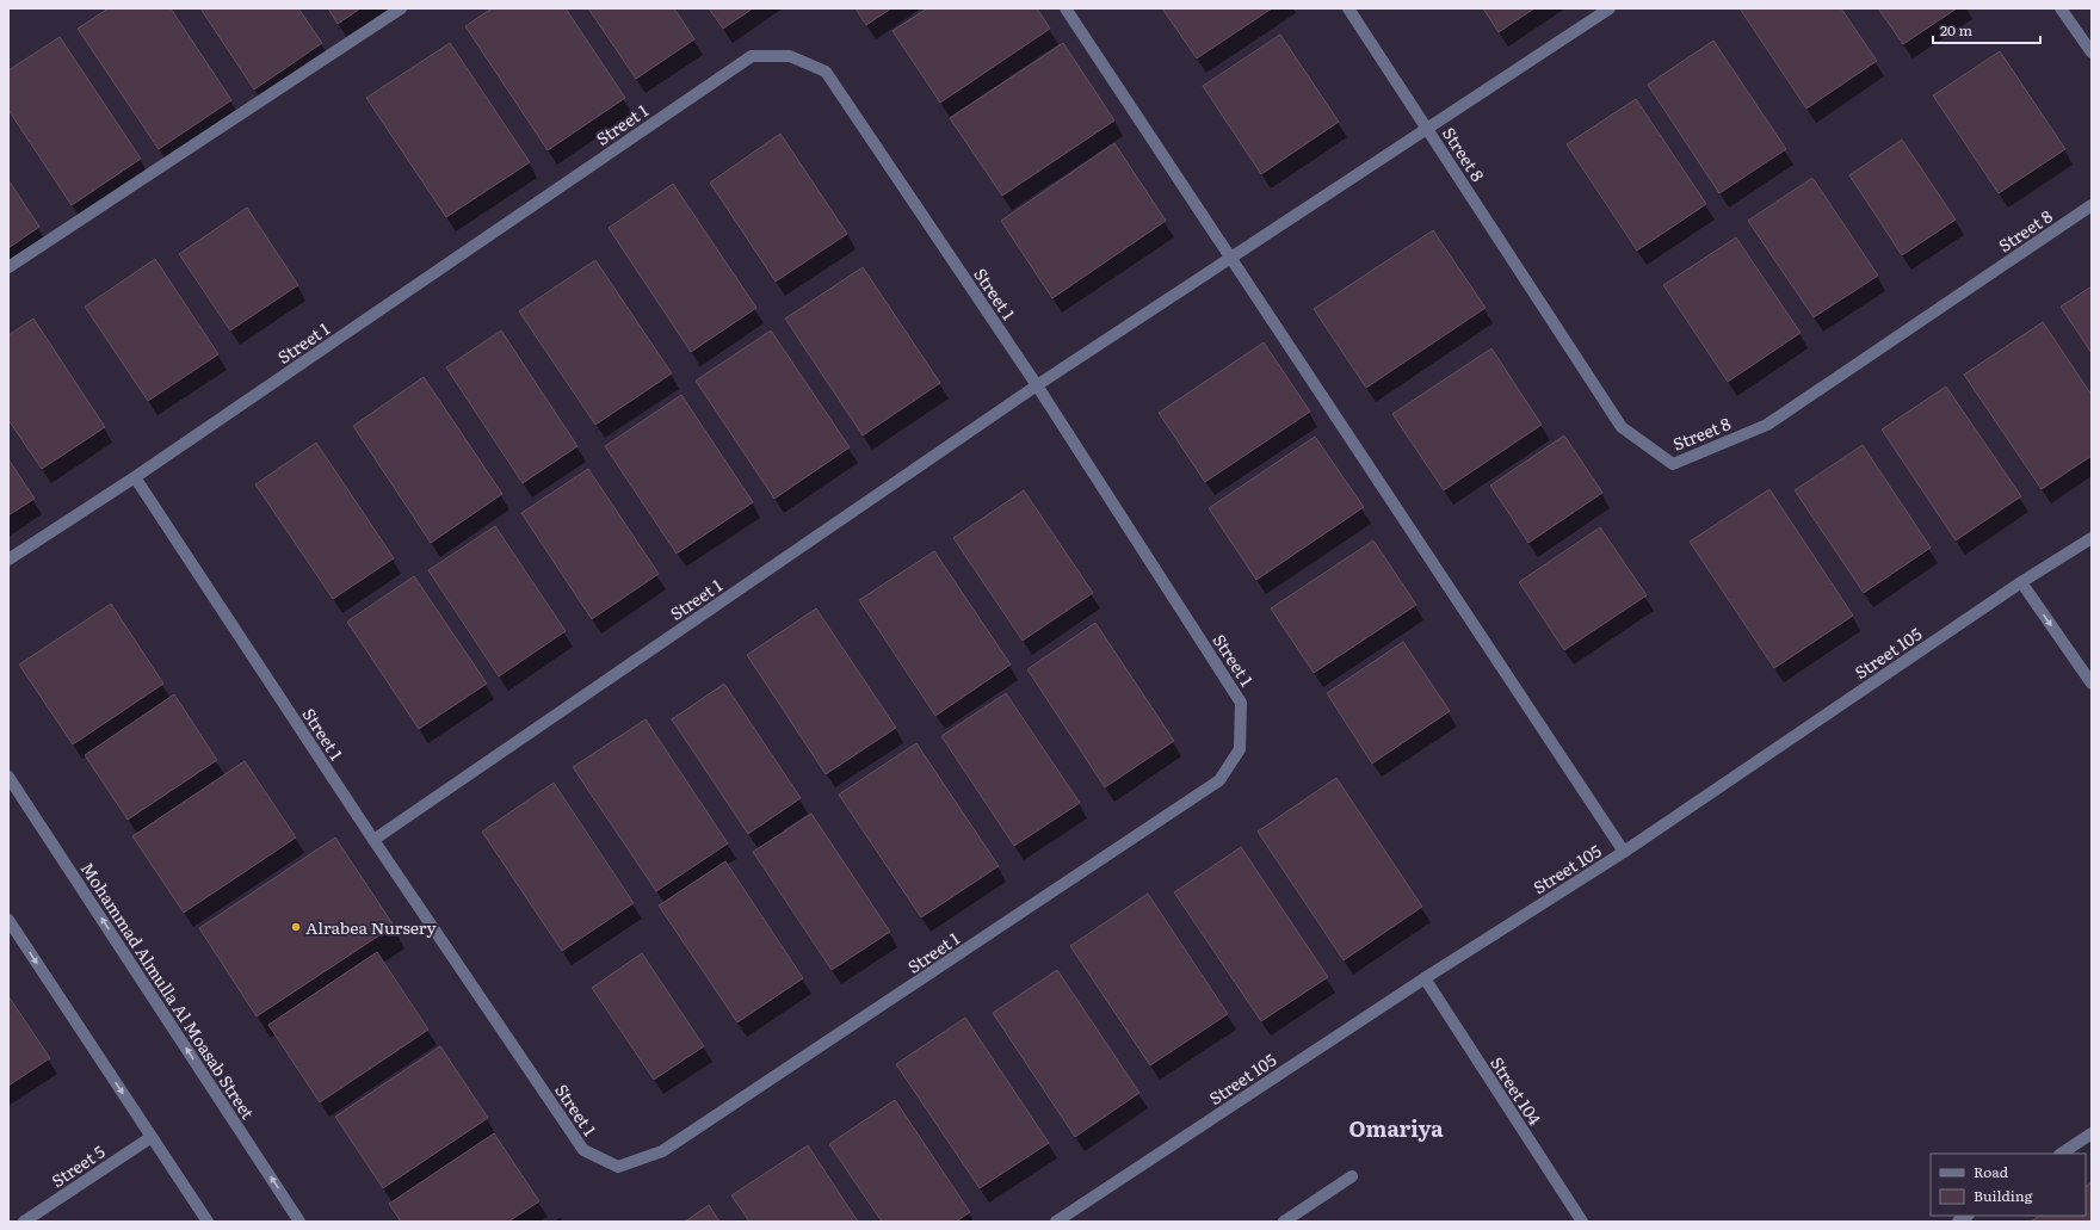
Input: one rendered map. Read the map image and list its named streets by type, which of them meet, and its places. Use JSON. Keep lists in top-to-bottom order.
{
  "streets": {
    "street": [
      "Street 1",
      "Street 8",
      "Street 105",
      "Mohammad Almulla Al Moasab Street",
      "Street 104",
      "Street 5"
    ]
  },
  "crossings": [
    ["Street 105", "Street 104"]
  ],
  "districts": ["Omariya"],
  "places": ["Alrabea Nursery"],
  "legend": ["Road", "Building"],
  "scale_bar": "20 m"
}
